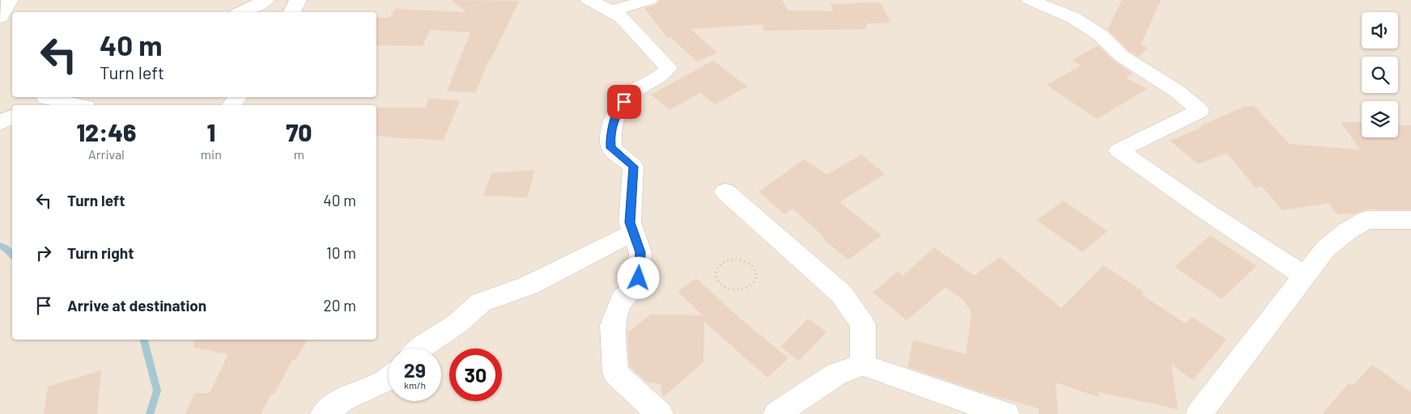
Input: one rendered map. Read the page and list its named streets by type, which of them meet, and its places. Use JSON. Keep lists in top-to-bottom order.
{
  "page": {
    "turn": ["40 m", "Turn left"],
    "eta": [
      "12:46",
      "Arrival",
      "1",
      "min",
      "70",
      "m"
    ],
    "list": [
      {
        "name": "Turn left",
        "value": "40 m"
      },
      {
        "name": "Turn right",
        "value": "10 m"
      },
      {
        "name": "Arrive at destination",
        "value": "20 m"
      }
    ],
    "speed": "29 km/h",
    "limit": "30"
  }
}
